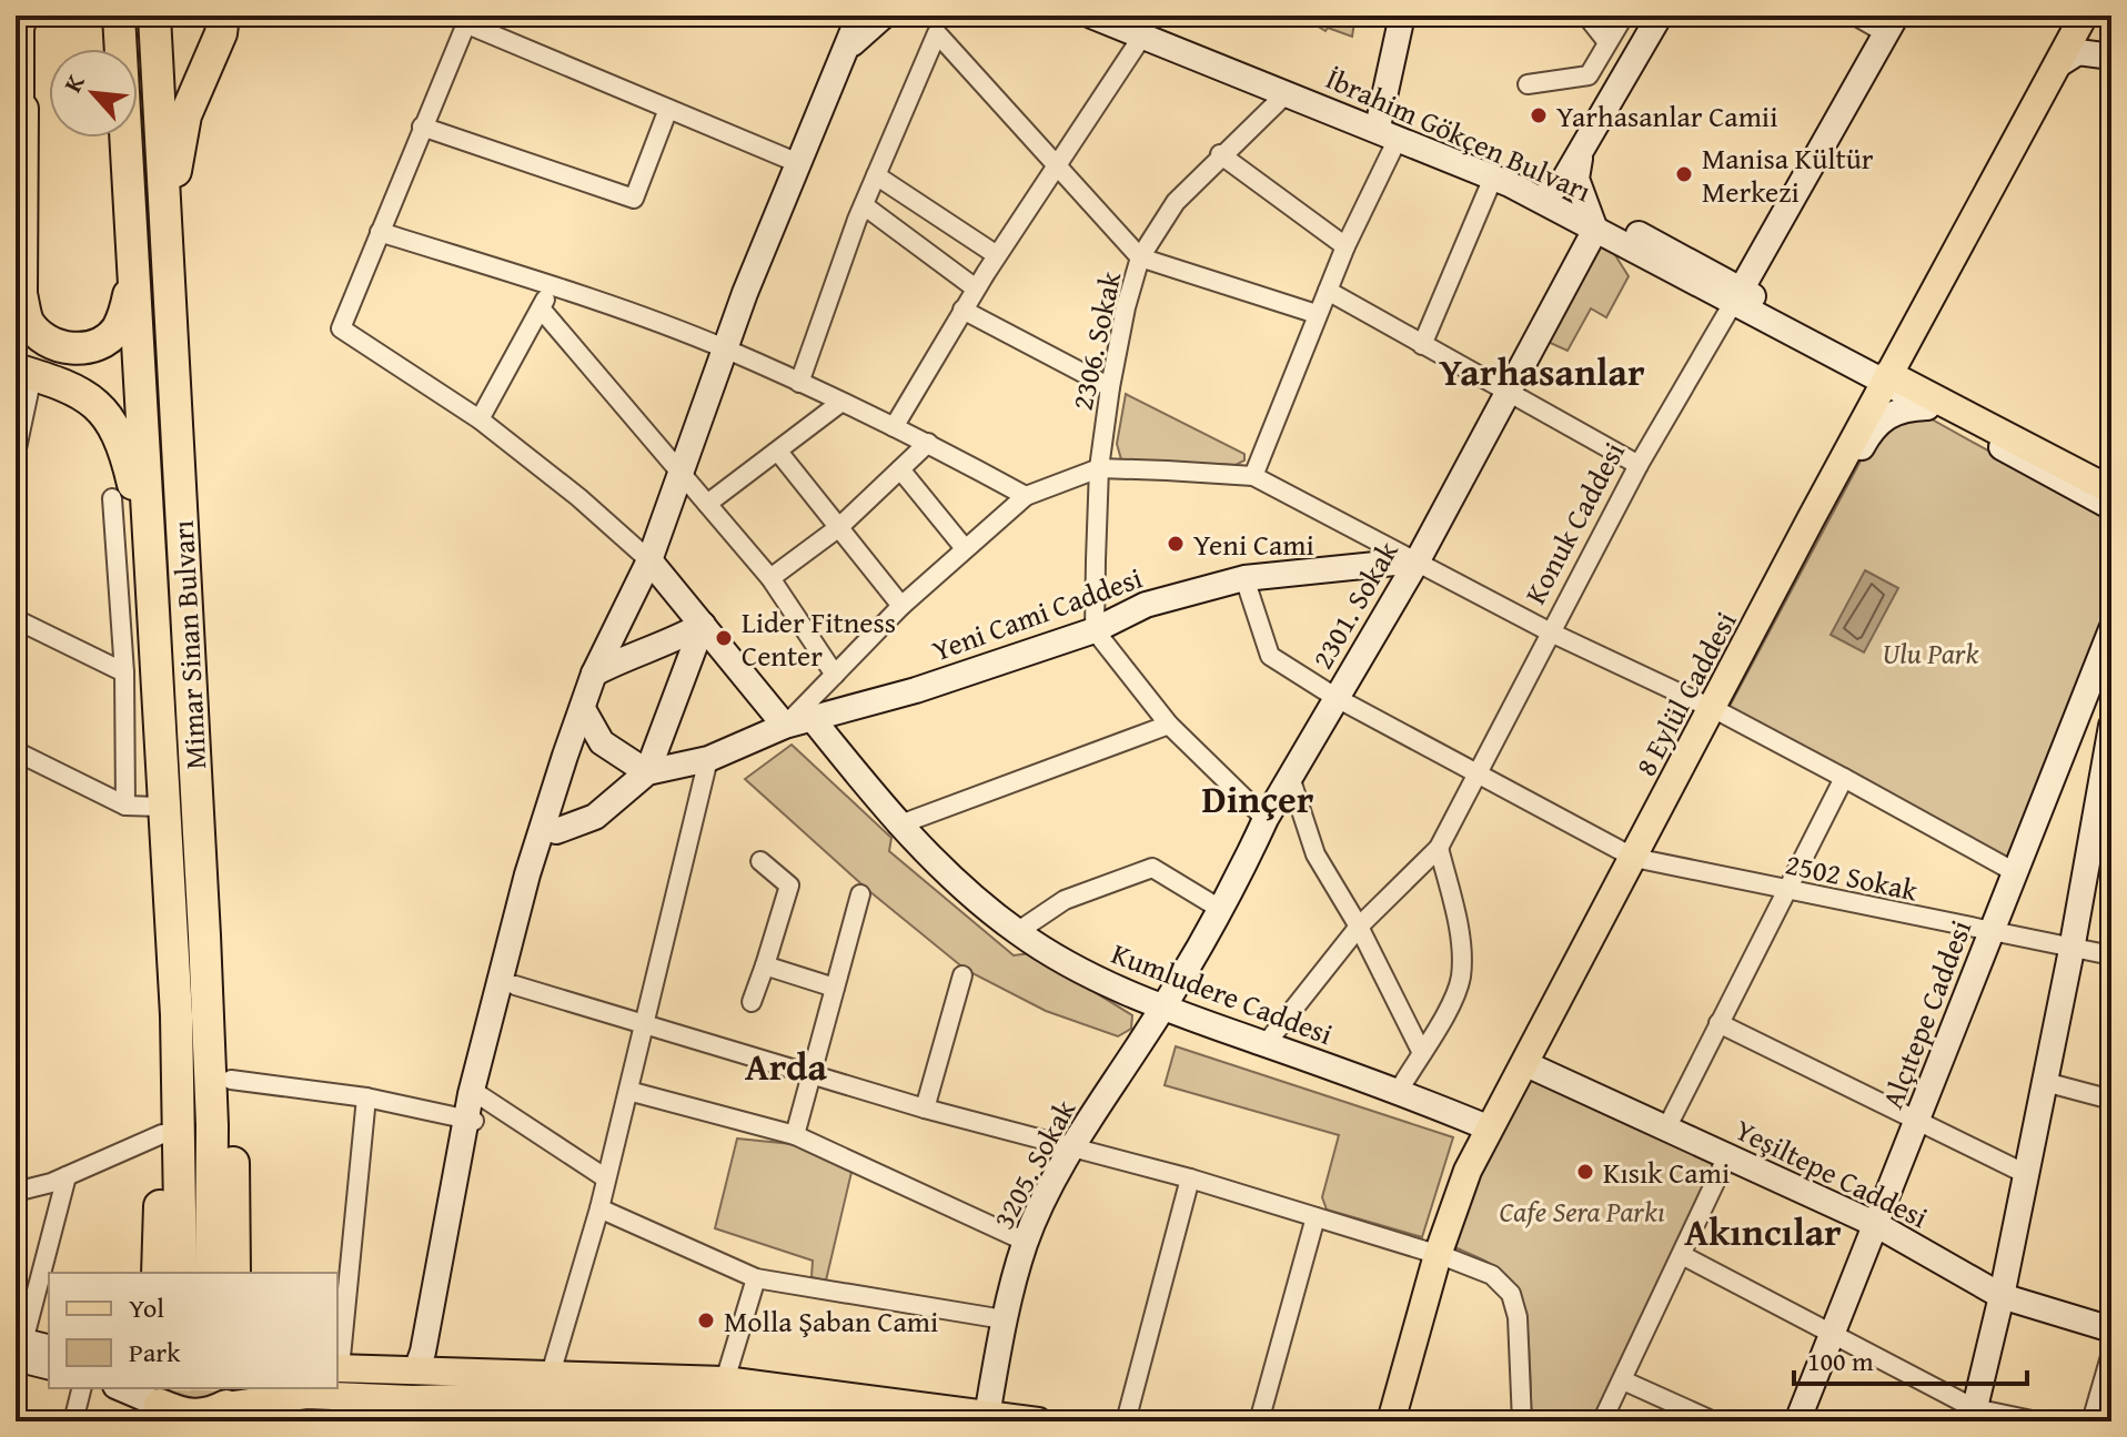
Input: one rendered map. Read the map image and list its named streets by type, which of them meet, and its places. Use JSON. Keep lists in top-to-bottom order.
{
  "streets": {
    "highway": ["Mimar Sinan Bulvarı"],
    "main road": [
      "İbrahim Gökçen Bulvarı",
      "Konuk Caddesi",
      "2301. Sokak",
      "Yeni Cami Caddesi",
      "8 Eylül Caddesi",
      "Kumludere Caddesi",
      "Alçıtepe Caddesi",
      "3205. Sokak",
      "Yeşiltepe Caddesi"
    ],
    "street": ["2306. Sokak", "2502 Sokak"]
  },
  "crossings": [
    ["İbrahim Gökçen Bulvarı", "Konuk Caddesi"],
    ["İbrahim Gökçen Bulvarı", "2301. Sokak"],
    ["İbrahim Gökçen Bulvarı", "8 Eylül Caddesi"],
    ["2306. Sokak", "Yeni Cami Caddesi"],
    ["Konuk Caddesi", "2502 Sokak"],
    ["Konuk Caddesi", "Kumludere Caddesi"],
    ["2301. Sokak", "Yeni Cami Caddesi"],
    ["2301. Sokak", "2502 Sokak"],
    ["2301. Sokak", "Kumludere Caddesi"],
    ["2301. Sokak", "3205. Sokak"],
    ["Yeni Cami Caddesi", "2502 Sokak"],
    ["Yeni Cami Caddesi", "Kumludere Caddesi"],
    ["8 Eylül Caddesi", "2502 Sokak"],
    ["8 Eylül Caddesi", "Kumludere Caddesi"],
    ["8 Eylül Caddesi", "Yeşiltepe Caddesi"],
    ["2502 Sokak", "Alçıtepe Caddesi"],
    ["Kumludere Caddesi", "3205. Sokak"],
    ["Alçıtepe Caddesi", "Yeşiltepe Caddesi"]
  ],
  "districts": [
    "Yarhasanlar",
    "Dinçer",
    "Arda",
    "Akıncılar"
  ],
  "parks": ["Ulu Park", "Cafe Sera Parkı"],
  "places": [
    "Yarhasanlar Camii",
    "Manisa Kültür Merkezi",
    "Yeni Cami",
    "Lider Fitness Center",
    "Kısık Cami",
    "Molla Şaban Cami"
  ],
  "legend": ["Yol", "Park"],
  "scale_bar": "100 m",
  "north": "top left"
}
